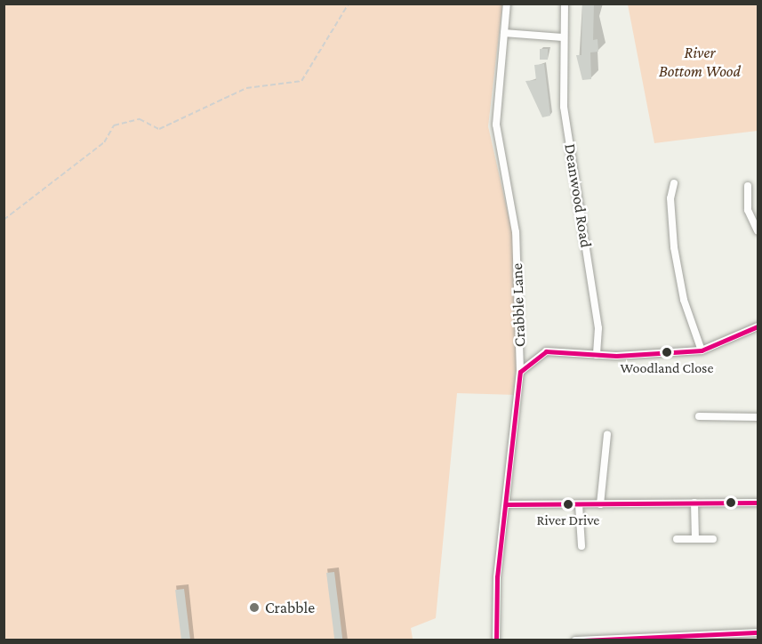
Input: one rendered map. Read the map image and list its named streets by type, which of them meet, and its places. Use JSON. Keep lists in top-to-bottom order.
{
  "streets": {
    "street": ["Deanwood Road", "Crabble Lane"]
  },
  "parks": ["River Bottom Wood"],
  "places": ["Woodland Close", "River Drive", "Crabble"]
}
